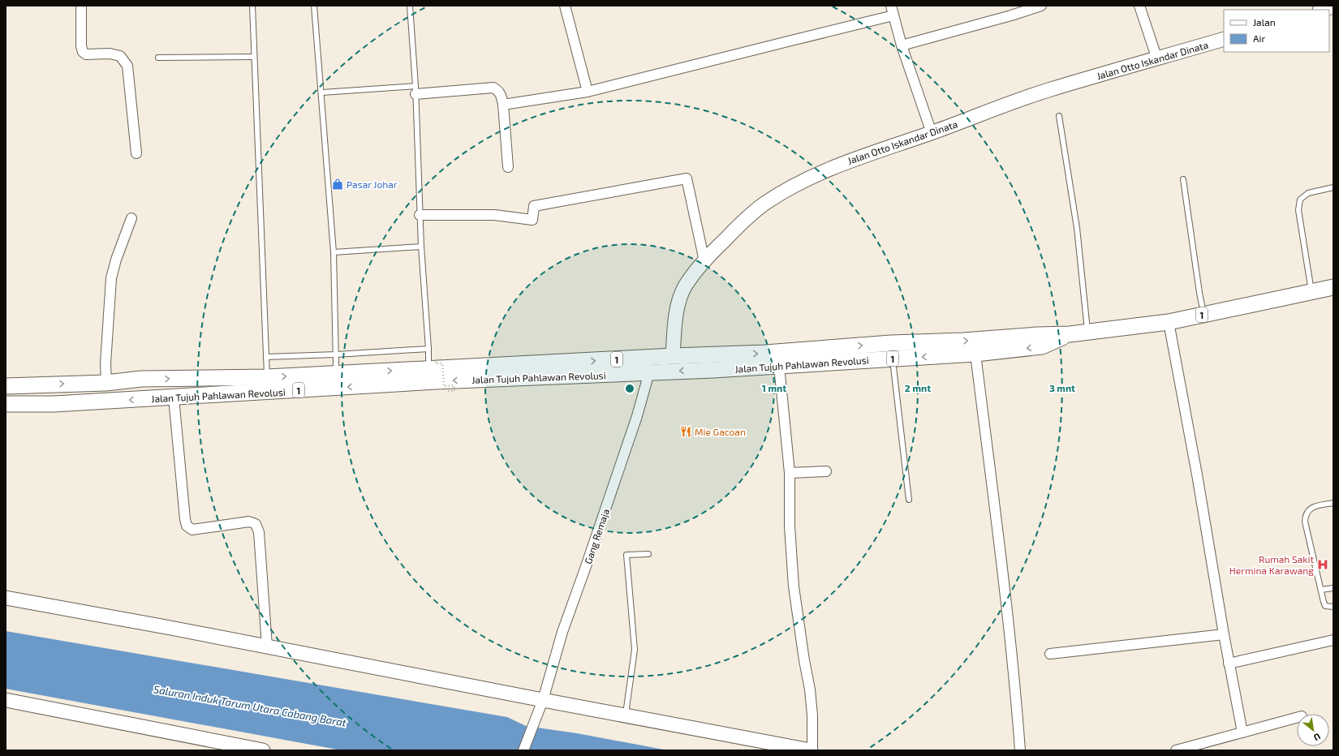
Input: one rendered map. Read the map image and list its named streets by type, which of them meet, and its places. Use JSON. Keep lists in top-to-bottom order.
{
  "streets": {
    "main road": ["1", "Jalan Tujuh Pahlawan Revolusi"],
    "street": ["Jalan Otto Iskandar Dinata", "Gang Remaja"]
  },
  "crossings": [
    ["Jalan Otto Iskandar Dinata", "Jalan Tujuh Pahlawan Revolusi"],
    ["Jalan Tujuh Pahlawan Revolusi", "Gang Remaja"]
  ],
  "water": ["Saluran Induk Tarum Utara Cabang Barat"],
  "places": {
    "shop": ["Pasar Johar"],
    "restaurant": ["Mie Gacoan"],
    "hospital": ["Rumah Sakit Hermina Karawang"]
  },
  "legend": ["Jalan", "Air"],
  "north": "bottom right",
  "rings": ["1 mnt", "2 mnt", "3 mnt"]
}
